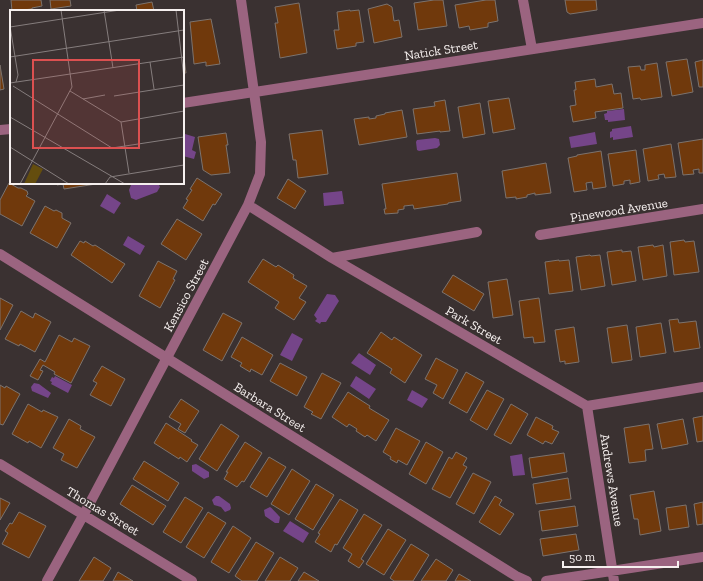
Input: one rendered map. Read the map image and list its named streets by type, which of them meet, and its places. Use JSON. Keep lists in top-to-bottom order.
{
  "streets": {
    "street": [
      "Natick Street",
      "Pinewood Avenue",
      "Kensico Street",
      "Park Street",
      "Barbara Street",
      "Andrews Avenue",
      "Thomas Street"
    ]
  },
  "crossings": [
    ["Natick Street", "Kensico Street"],
    ["Kensico Street", "Park Street"],
    ["Kensico Street", "Barbara Street"],
    ["Kensico Street", "Thomas Street"],
    ["Park Street", "Andrews Avenue"]
  ],
  "scale_bar": "50 m"
}
